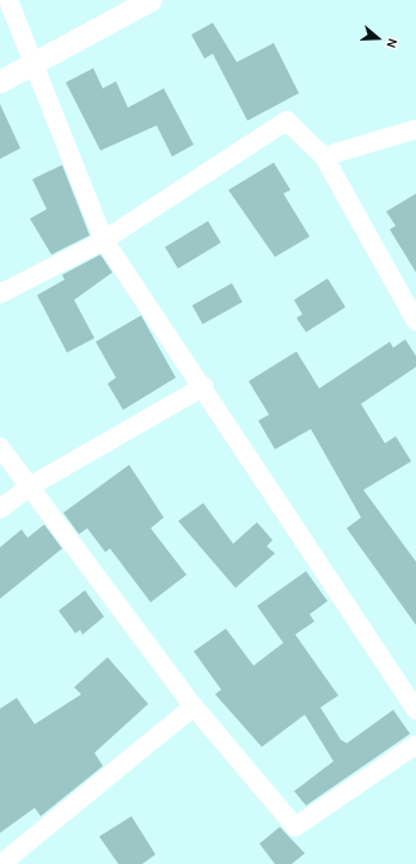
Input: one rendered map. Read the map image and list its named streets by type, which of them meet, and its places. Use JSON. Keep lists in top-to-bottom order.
{
  "north": "right"
}
